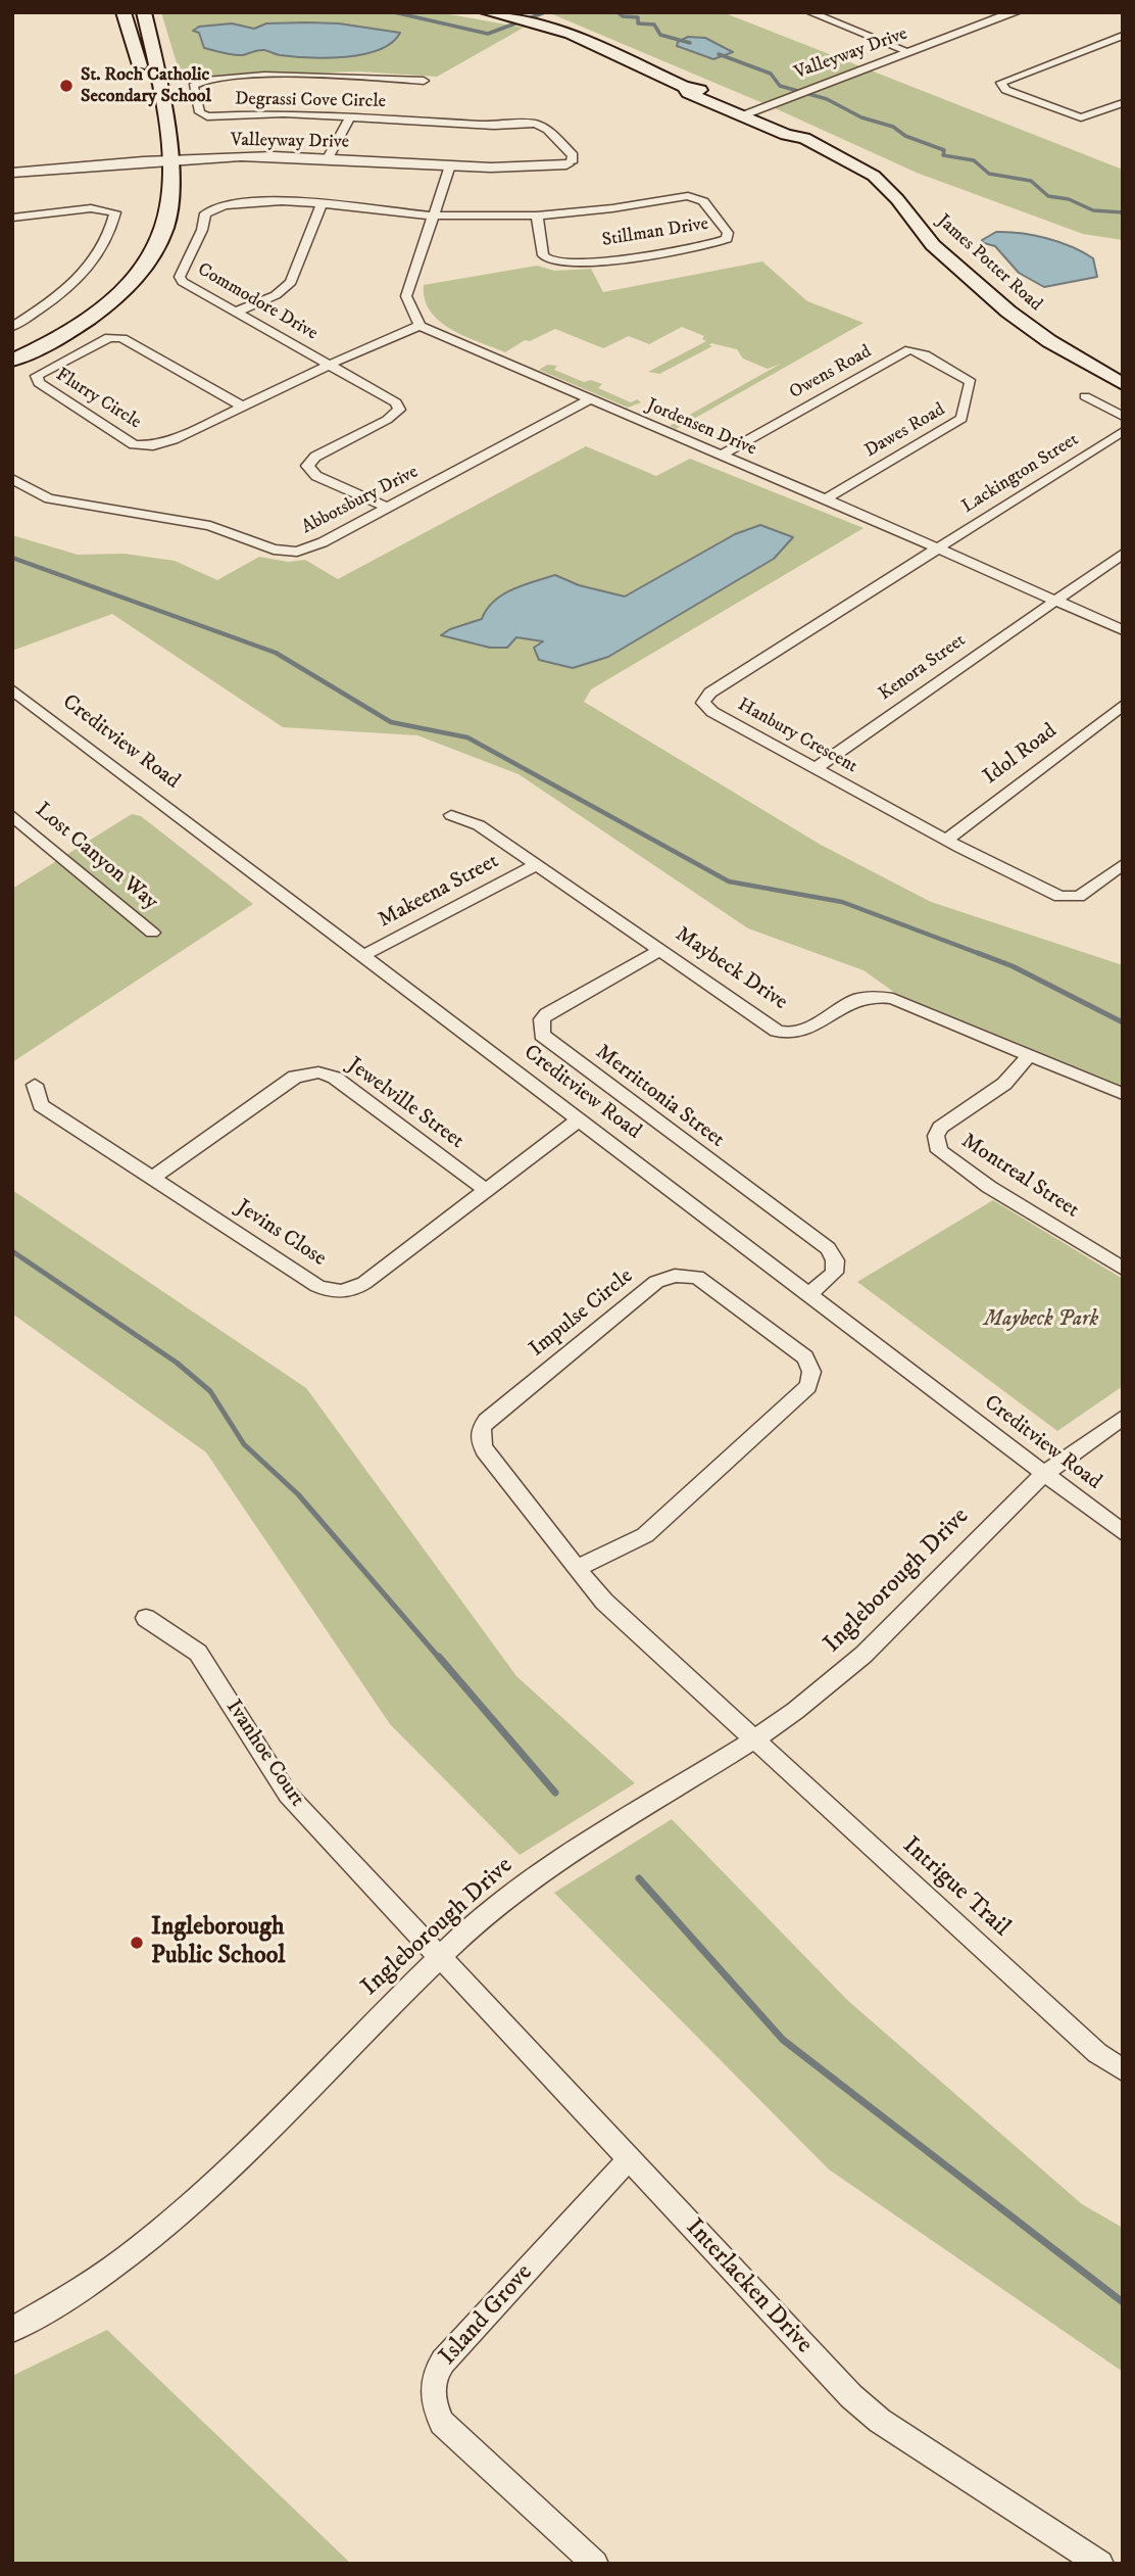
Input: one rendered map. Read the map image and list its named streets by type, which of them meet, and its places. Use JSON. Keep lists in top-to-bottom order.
{
  "streets": {
    "main road": ["James Potter Road"],
    "street": [
      "Valleyway Drive",
      "Degrassi Cove Circle",
      "Stillman Drive",
      "Commodore Drive",
      "Owens Road",
      "Flurry Circle",
      "Jordensen Drive",
      "Dawes Road",
      "Lackington Street",
      "Abbotsbury Drive",
      "Kenora Street",
      "Hanbury Crescent",
      "Creditview Road",
      "Idol Road",
      "Lost Canyon Way",
      "Makeena Street",
      "Maybeck Drive",
      "Merrittonia Street",
      "Jewelville Street",
      "Montreal Street",
      "Jevins Close",
      "Impulse Circle",
      "Ingleborough Drive",
      "Ivanhoe Court",
      "Intrigue Trail",
      "Interlacken Drive",
      "Island Grove"
    ]
  },
  "crossings": [
    ["Valleyway Drive", "Degrassi Cove Circle"],
    ["Valleyway Drive", "James Potter Road"],
    ["Stillman Drive", "Commodore Drive"],
    ["Commodore Drive", "Flurry Circle"],
    ["Commodore Drive", "Abbotsbury Drive"],
    ["Owens Road", "Jordensen Drive"],
    ["Owens Road", "Dawes Road"],
    ["Flurry Circle", "Jordensen Drive"],
    ["Jordensen Drive", "Dawes Road"],
    ["Jordensen Drive", "Lackington Street"],
    ["Jordensen Drive", "Abbotsbury Drive"],
    ["Jordensen Drive", "Kenora Street"],
    ["Jordensen Drive", "Hanbury Crescent"],
    ["Lackington Street", "Hanbury Crescent"],
    ["Kenora Street", "Hanbury Crescent"],
    ["Hanbury Crescent", "Idol Road"],
    ["Creditview Road", "Makeena Street"],
    ["Creditview Road", "Merrittonia Street"],
    ["Creditview Road", "Jevins Close"],
    ["Creditview Road", "Ingleborough Drive"],
    ["Makeena Street", "Maybeck Drive"],
    ["Maybeck Drive", "Merrittonia Street"],
    ["Maybeck Drive", "Montreal Street"],
    ["Jewelville Street", "Jevins Close"],
    ["Impulse Circle", "Ingleborough Drive"],
    ["Impulse Circle", "Intrigue Trail"],
    ["Ingleborough Drive", "Ivanhoe Court"],
    ["Ingleborough Drive", "Intrigue Trail"],
    ["Ingleborough Drive", "Interlacken Drive"],
    ["Ivanhoe Court", "Interlacken Drive"],
    ["Interlacken Drive", "Island Grove"]
  ],
  "parks": ["Maybeck Park"],
  "places": ["St. Roch Catholic Secondary School", "Ingleborough Public School"]
}
